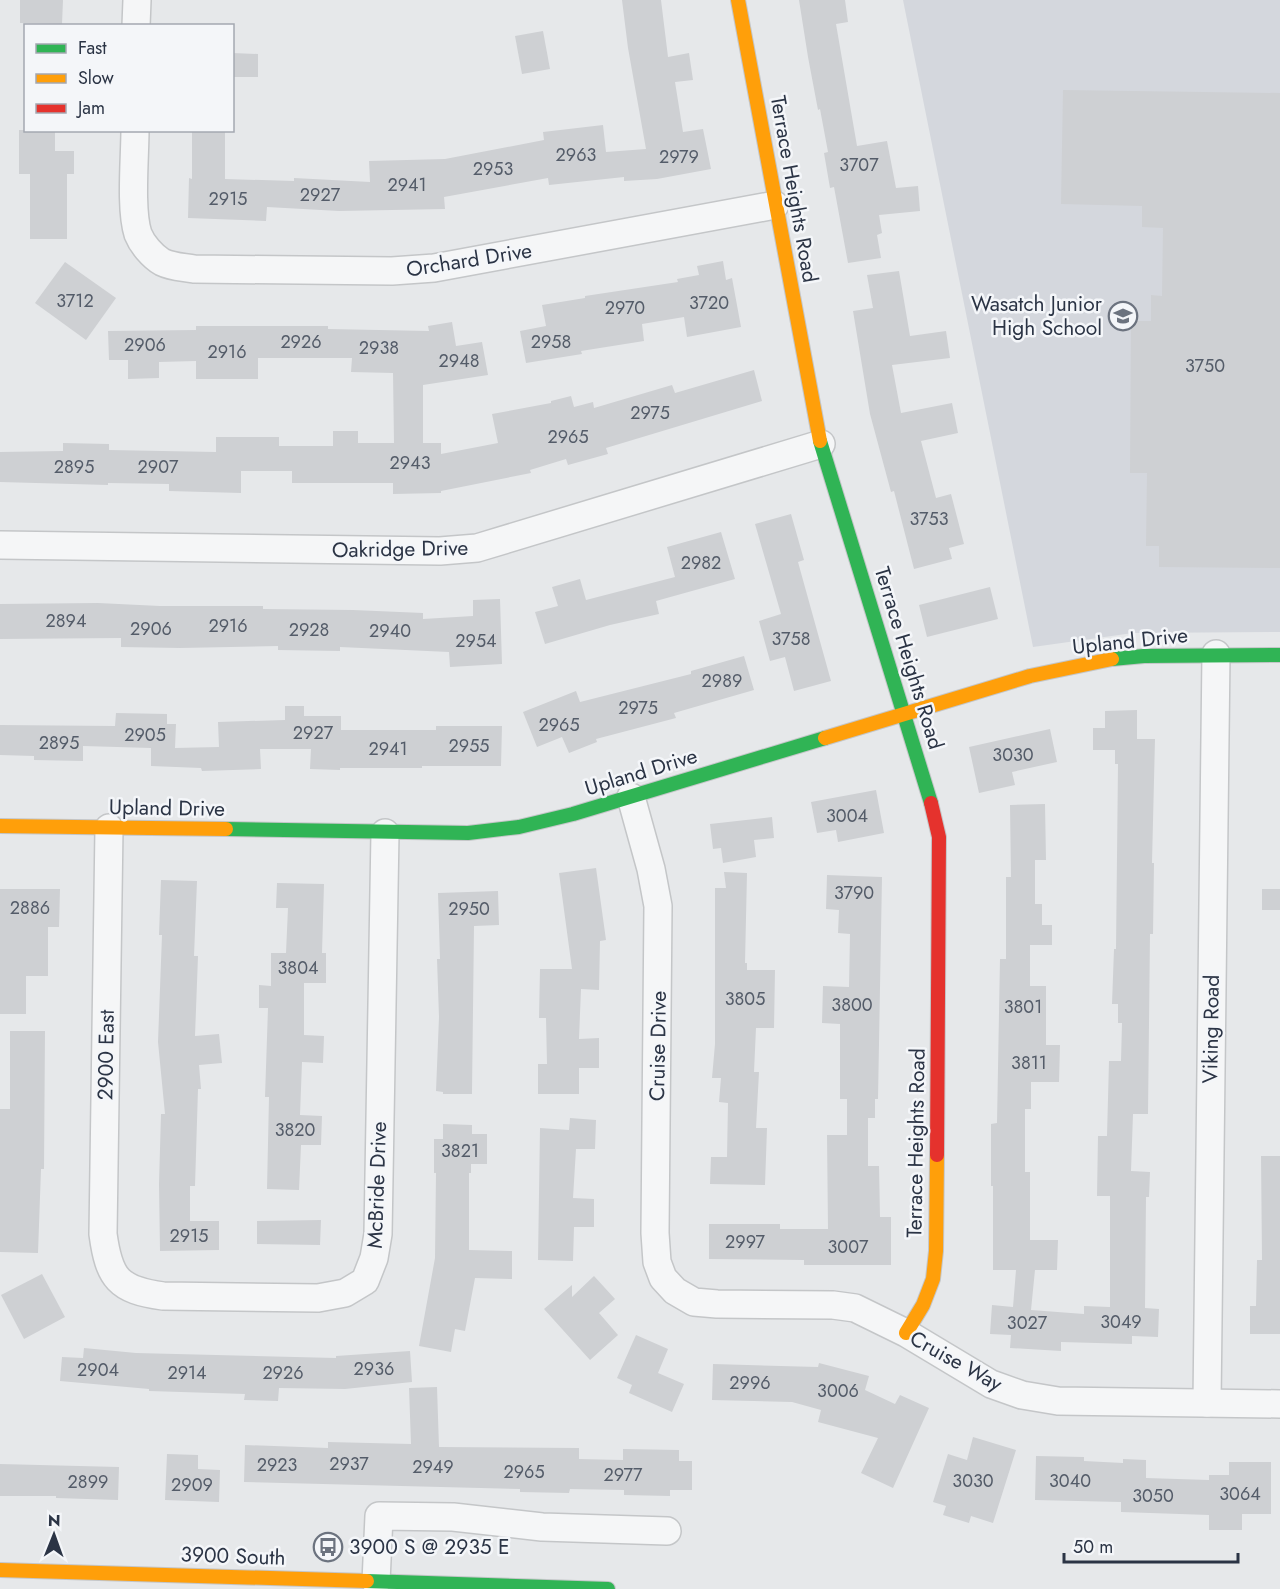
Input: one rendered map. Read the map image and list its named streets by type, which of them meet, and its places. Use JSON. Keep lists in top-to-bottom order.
{
  "streets": {
    "street": [
      "Terrace Heights Road",
      "Orchard Drive",
      "Oakridge Drive",
      "Upland Drive",
      "Viking Road",
      "Cruise Drive",
      "2900 East",
      "McBride Drive",
      "Cruise Way",
      "3900 South"
    ]
  },
  "crossings": [
    ["Terrace Heights Road", "Orchard Drive"],
    ["Terrace Heights Road", "Oakridge Drive"],
    ["Terrace Heights Road", "Upland Drive"],
    ["Terrace Heights Road", "Cruise Way"],
    ["Upland Drive", "Viking Road"],
    ["Upland Drive", "Cruise Drive"],
    ["Upland Drive", "2900 East"],
    ["Upland Drive", "McBride Drive"],
    ["Viking Road", "Cruise Way"],
    ["Cruise Drive", "Cruise Way"],
    ["2900 East", "McBride Drive"]
  ],
  "places": {
    "school or university": ["Wasatch Junior High School"],
    "bus stop": ["3900 S @ 2935 E"]
  },
  "house_numbers": [
    "2963",
    "2979",
    "3707",
    "2953",
    "2941",
    "2927",
    "2915",
    "3712",
    "3720",
    "2970",
    "2926",
    "2958",
    "2906",
    "2938",
    "2916",
    "2948",
    "3750",
    "2975",
    "2965",
    "2943",
    "2895",
    "2907",
    "3753",
    "2982",
    "2894",
    "2916",
    "2906",
    "2928",
    "2940",
    "3758",
    "2954",
    "2989",
    "2975",
    "2965",
    "2927",
    "2905",
    "2895",
    "2955",
    "2941",
    "3030",
    "3004",
    "3790",
    "2886",
    "2950",
    "3804",
    "3805",
    "3800",
    "3801",
    "3811",
    "3820",
    "3821",
    "2915",
    "2997",
    "3007",
    "3049",
    "3027",
    "2936",
    "2904",
    "2914",
    "2926",
    "2996",
    "3006",
    "2937",
    "2923",
    "2949",
    "2965",
    "2977",
    "3030",
    "3040",
    "2899",
    "2909",
    "3064",
    "3050"
  ],
  "legend": ["Fast", "Slow", "Jam"],
  "scale_bar": "50 m",
  "north": "top"
}
